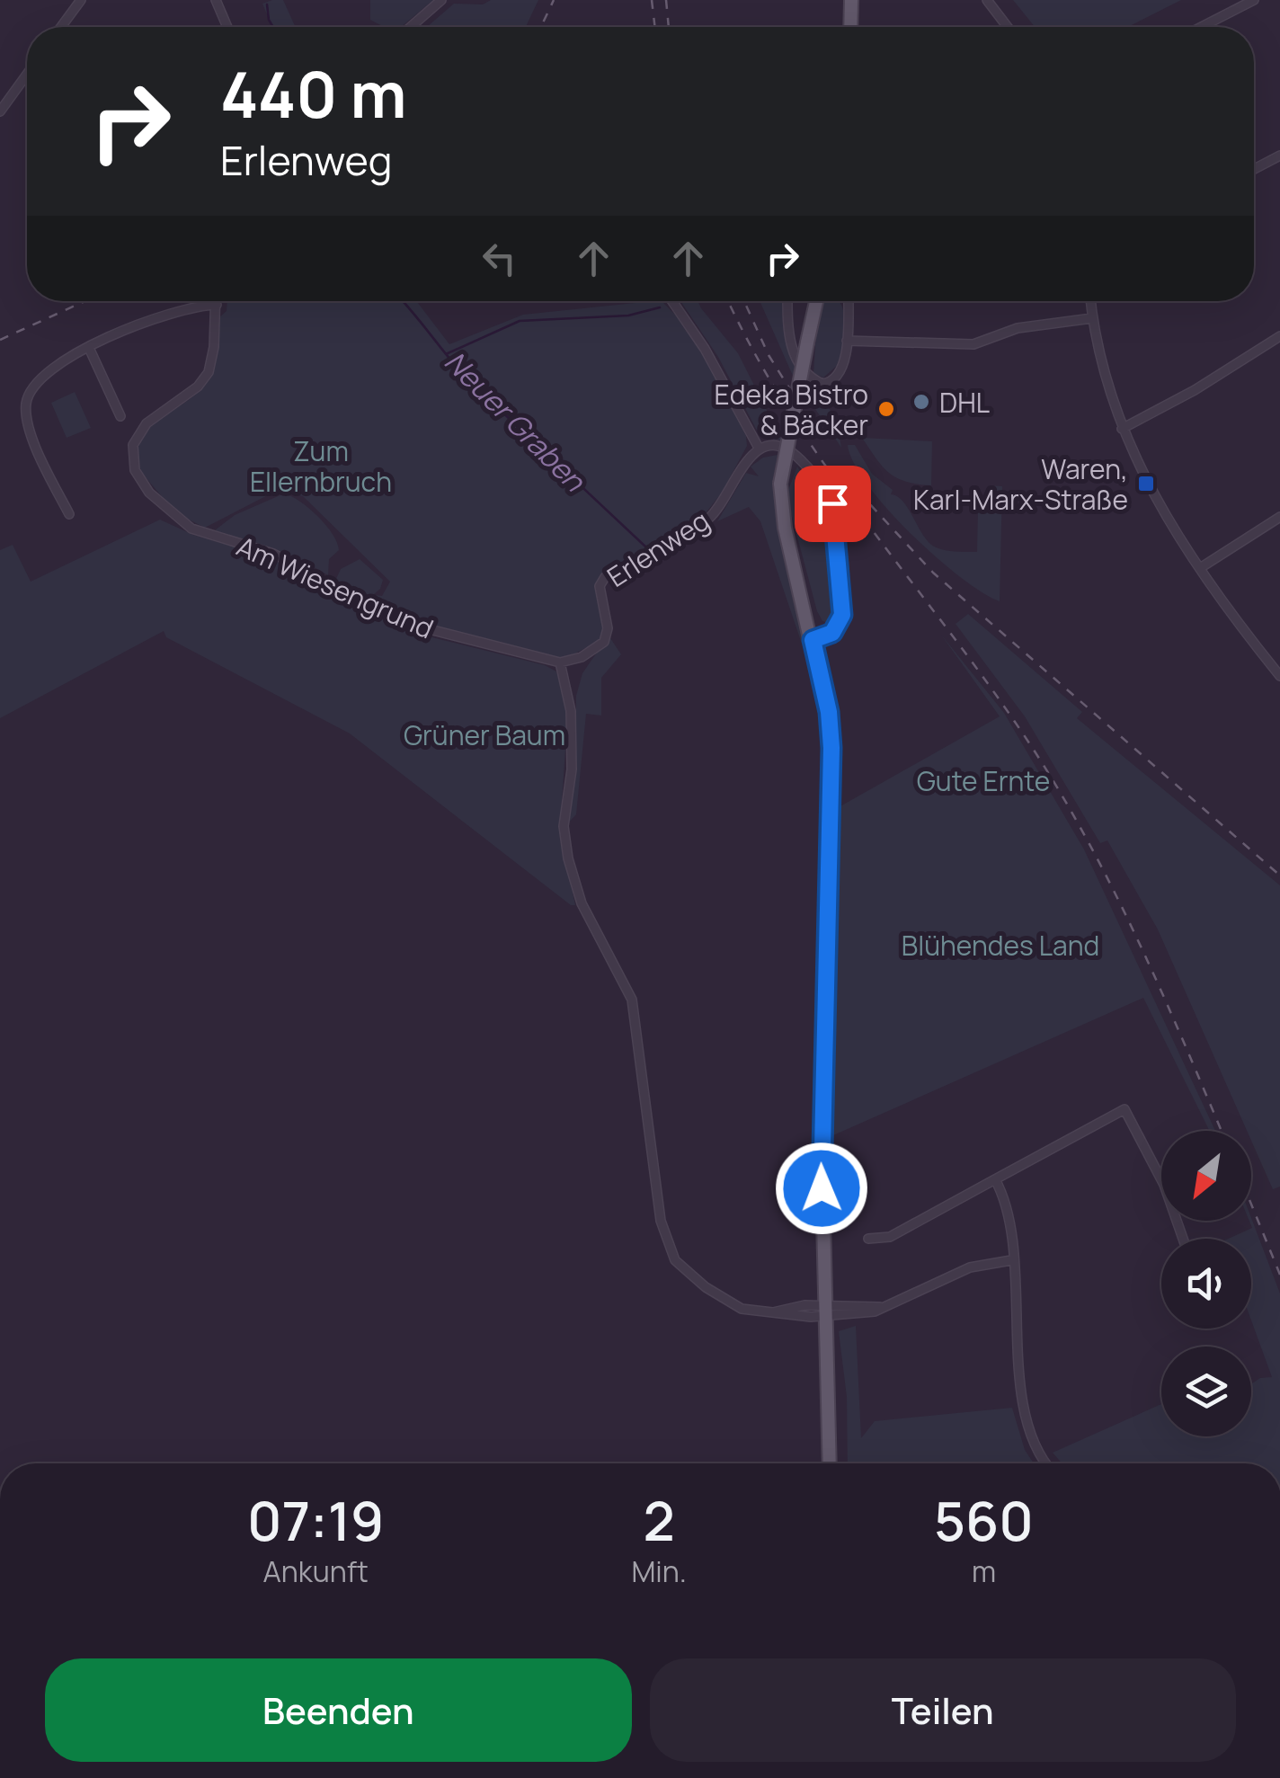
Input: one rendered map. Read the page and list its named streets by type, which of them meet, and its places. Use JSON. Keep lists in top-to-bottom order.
{
  "streets": {
    "street": ["Erlenweg", "Am Wiesengrund"]
  },
  "crossings": [
    ["Erlenweg", "Am Wiesengrund"]
  ],
  "water": ["Neuer Graben"],
  "parks": [
    "Zum Ellernbruch",
    "Grüner Baum",
    "Gute Ernte",
    "Blühendes Land"
  ],
  "places": {
    "other": ["DHL", "Edeka Bistro & Bäcker"],
    "transit": ["Waren, Karl-Marx-Straße"]
  },
  "north": "bottom left",
  "page": {
    "turn": ["440 m", "Erlenweg"],
    "eta": [
      "07:19",
      "Ankunft",
      "2",
      "Min.",
      "560",
      "m"
    ],
    "buttons": ["Beenden", "Teilen"]
  }
}
